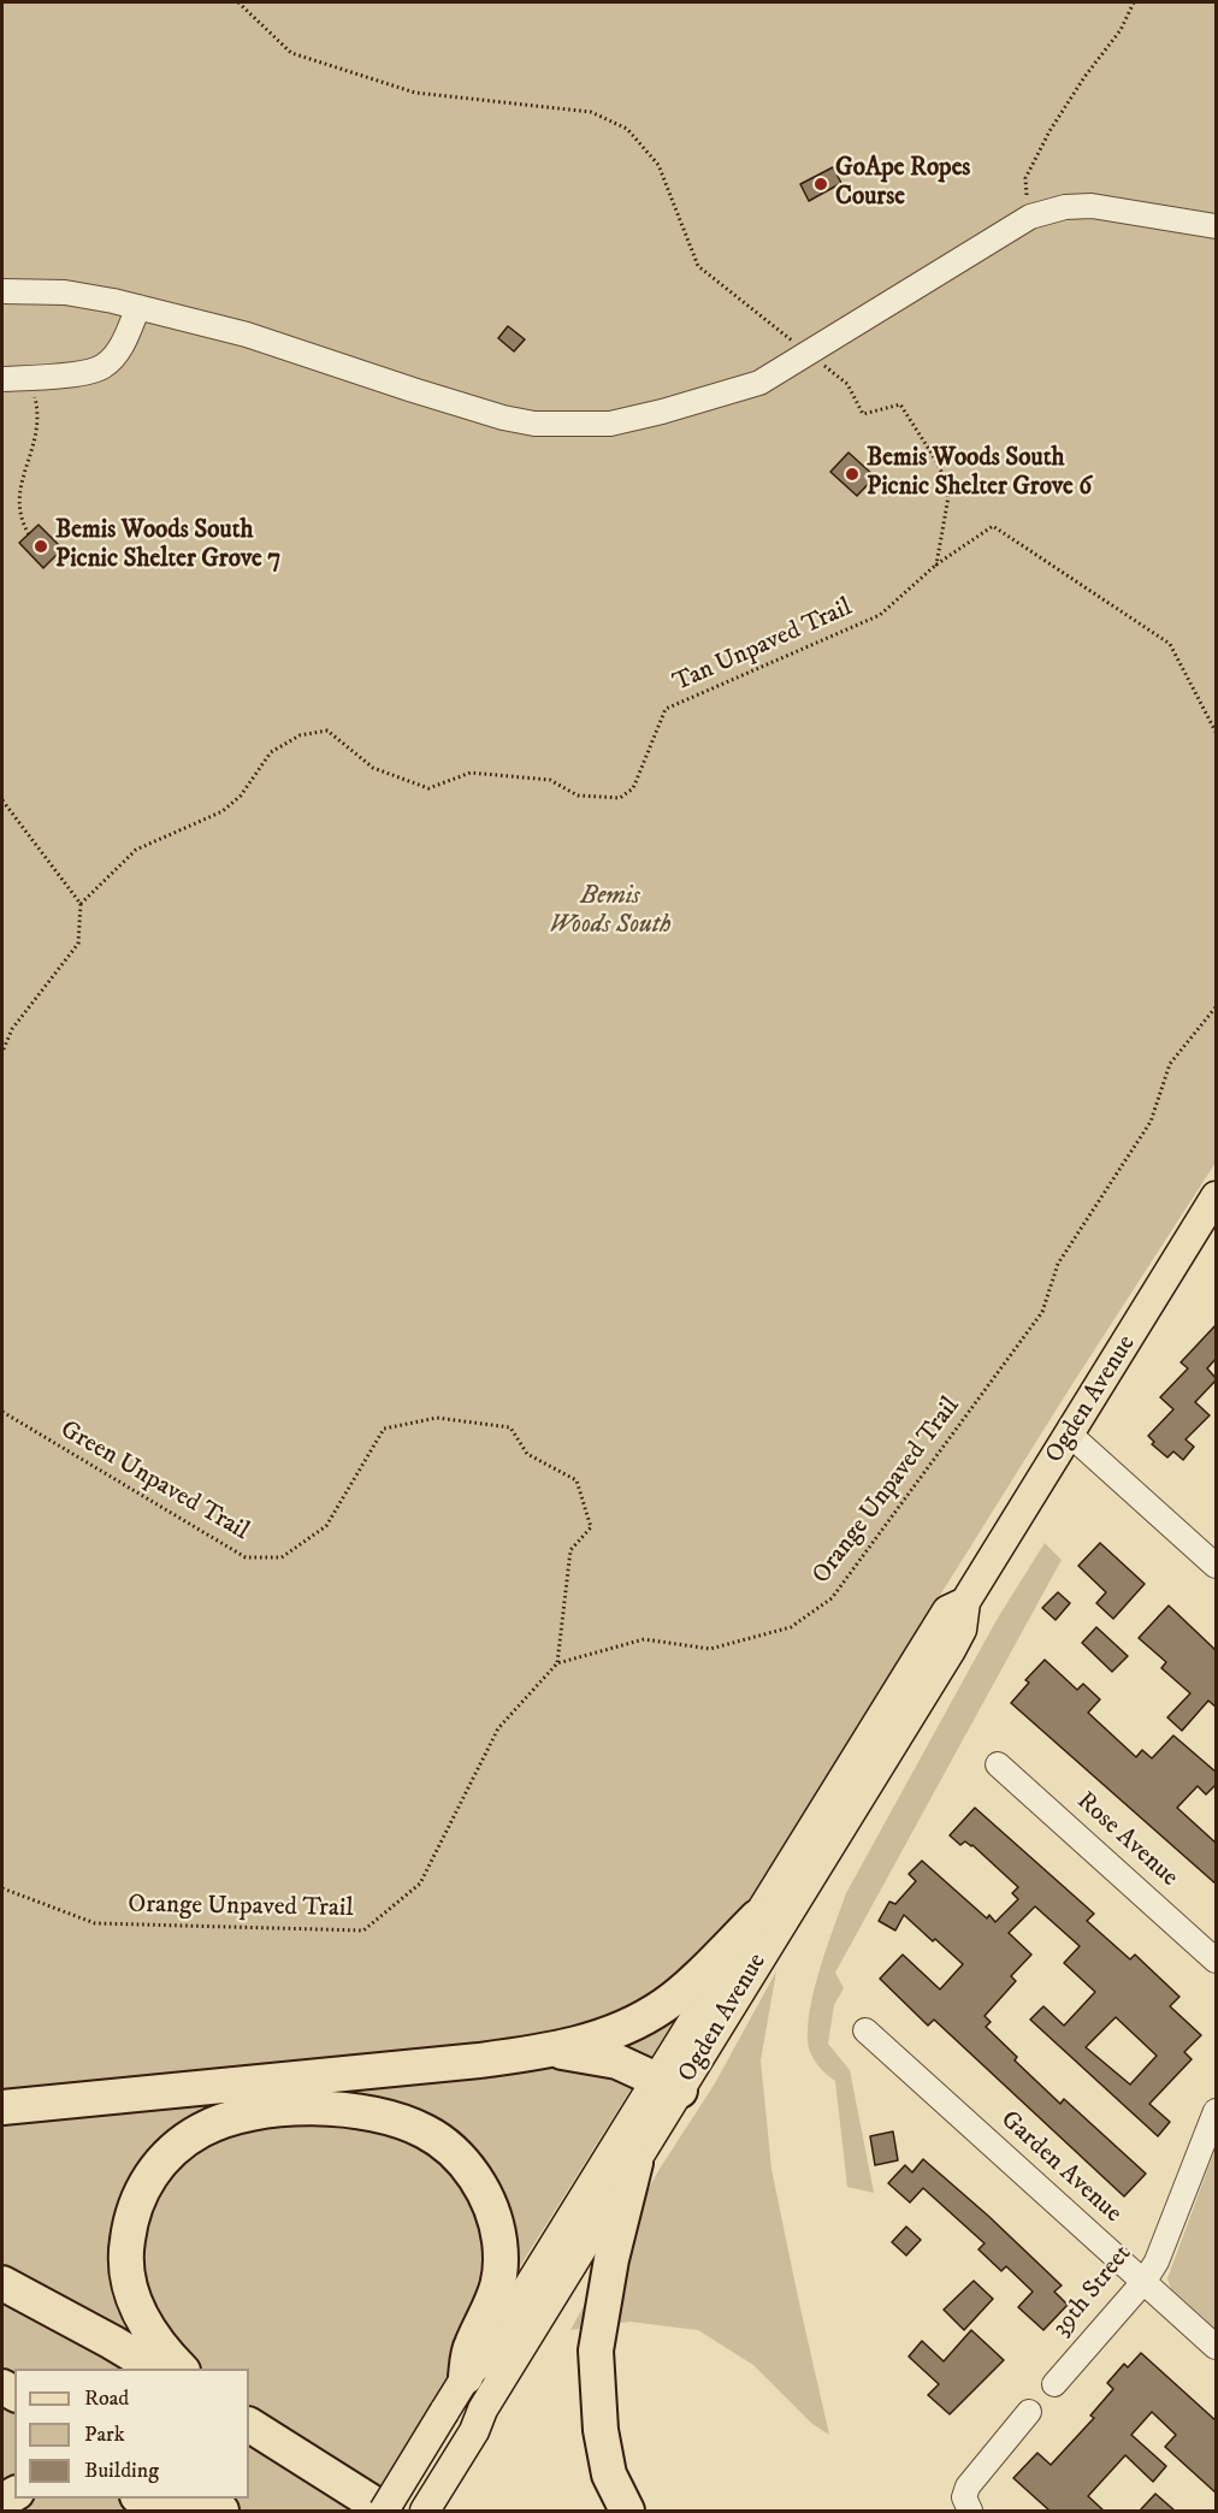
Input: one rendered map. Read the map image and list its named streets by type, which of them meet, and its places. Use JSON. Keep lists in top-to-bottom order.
{
  "streets": {
    "main road": ["Ogden Avenue"],
    "street": ["Rose Avenue", "Garden Avenue", "39th Street"],
    "path": ["Tan Unpaved Trail", "Green Unpaved Trail", "Orange Unpaved Trail"]
  },
  "crossings": [
    ["Green Unpaved Trail", "Orange Unpaved Trail"],
    ["Garden Avenue", "39th Street"]
  ],
  "parks": ["Bemis Woods South"],
  "places": ["GoApe Ropes Course", "Bemis Woods South Picnic Shelter Grove 6", "Bemis Woods South Picnic Shelter Grove 7"],
  "legend": ["Road", "Park", "Building"]
}
